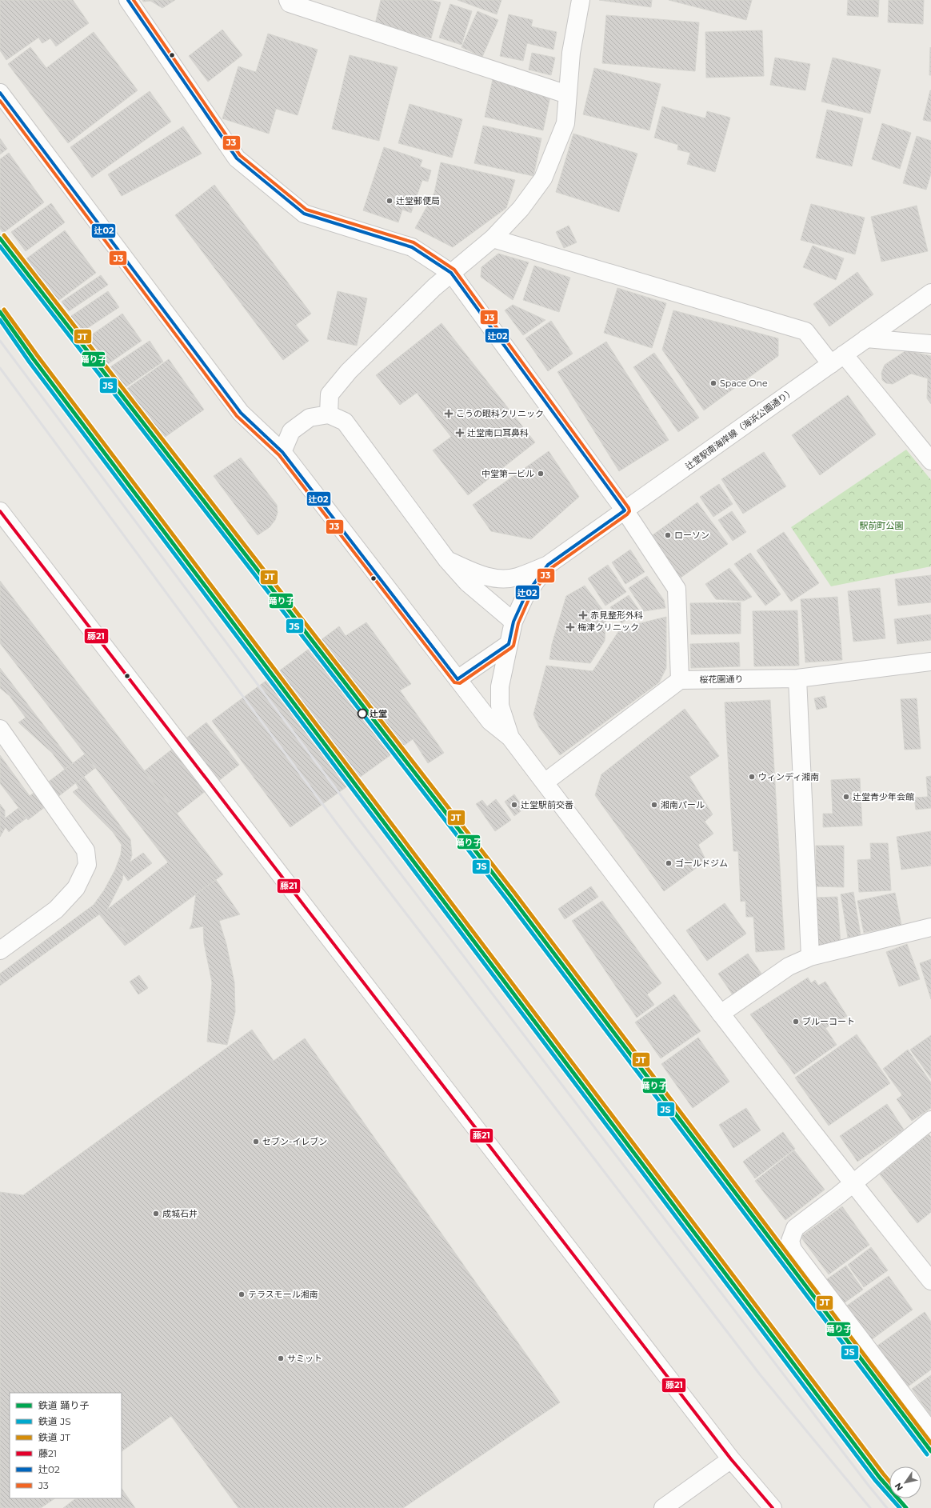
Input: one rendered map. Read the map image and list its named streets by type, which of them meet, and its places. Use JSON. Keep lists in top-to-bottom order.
{
  "streets": {
    "street": ["辻堂駅南海岸線（海浜公園通り）", "桜花園通り"]
  },
  "parks": ["駅前町公園"],
  "places": {
    "other": [
      "辻堂郵便局",
      "Space One",
      "中堂第一ビル",
      "ローソン",
      "辻堂",
      "ウィンディ湘南",
      "辻堂青少年会館",
      "辻堂駅前交番",
      "湘南パール",
      "ゴールドジム",
      "ブルーコート",
      "セブン-イレブン",
      "成城石井",
      "テラスモール湘南",
      "サミット"
    ],
    "health": [
      "こうの眼科クリニック",
      "辻堂南口耳鼻科",
      "赤見整形外科",
      "梅津クリニック"
    ]
  },
  "lines": [
    "transit line 辻02",
    "transit line J3",
    "rail line JT",
    "rail line 踊り子",
    "rail line JS",
    "transit line 藤21"
  ],
  "legend": [
    "鉄道 踊り子",
    "鉄道 JS",
    "鉄道 JT",
    "藤21",
    "辻02",
    "J3"
  ],
  "north": "bottom left"
}
